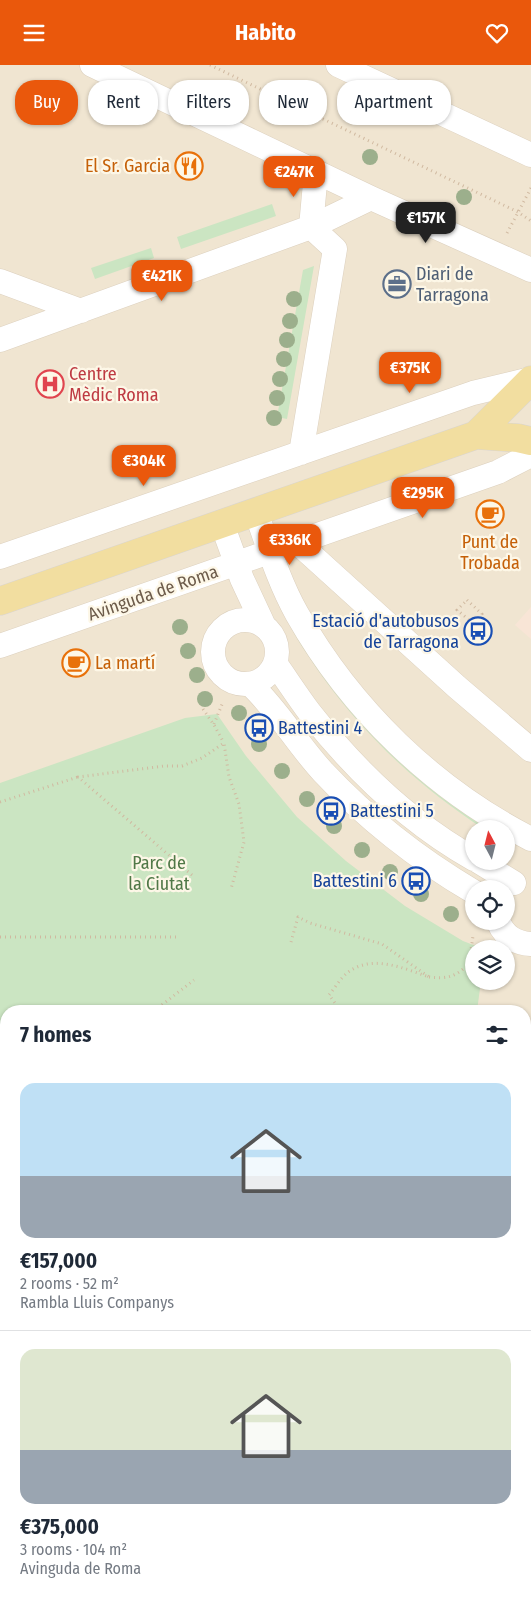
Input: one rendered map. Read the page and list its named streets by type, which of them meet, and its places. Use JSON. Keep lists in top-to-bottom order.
{
  "streets": {
    "street": ["Avinguda de Roma"]
  },
  "parks": ["Parc de la Ciutat"],
  "places": {
    "restaurant": ["El Sr. Garcia"],
    "office": ["Diari de Tarragona"],
    "hospital": ["Centre Mèdic Roma"],
    "cafe": ["Punt de Trobada", "La martí"],
    "bus stop": [
      "Estació d'autobusos de Tarragona",
      "Battestini 4",
      "Battestini 5",
      "Battestini 6"
    ]
  },
  "north": "top",
  "page": {
    "header": "Habito",
    "chip": [
      "Buy",
      "Rent",
      "Filters",
      "New",
      "Apartment"
    ],
    "price": [
      "€247K",
      "€157K",
      "€421K",
      "€375K",
      "€304K",
      "€295K",
      "€336K"
    ],
    "heading": "7 homes",
    "list": [
      {
        "name": "€157,000",
        "note": "2 rooms · 52 m² · Rambla Lluis Companys"
      },
      {
        "name": "€375,000",
        "note": "3 rooms · 104 m² · Avinguda de Roma"
      }
    ]
  }
}
